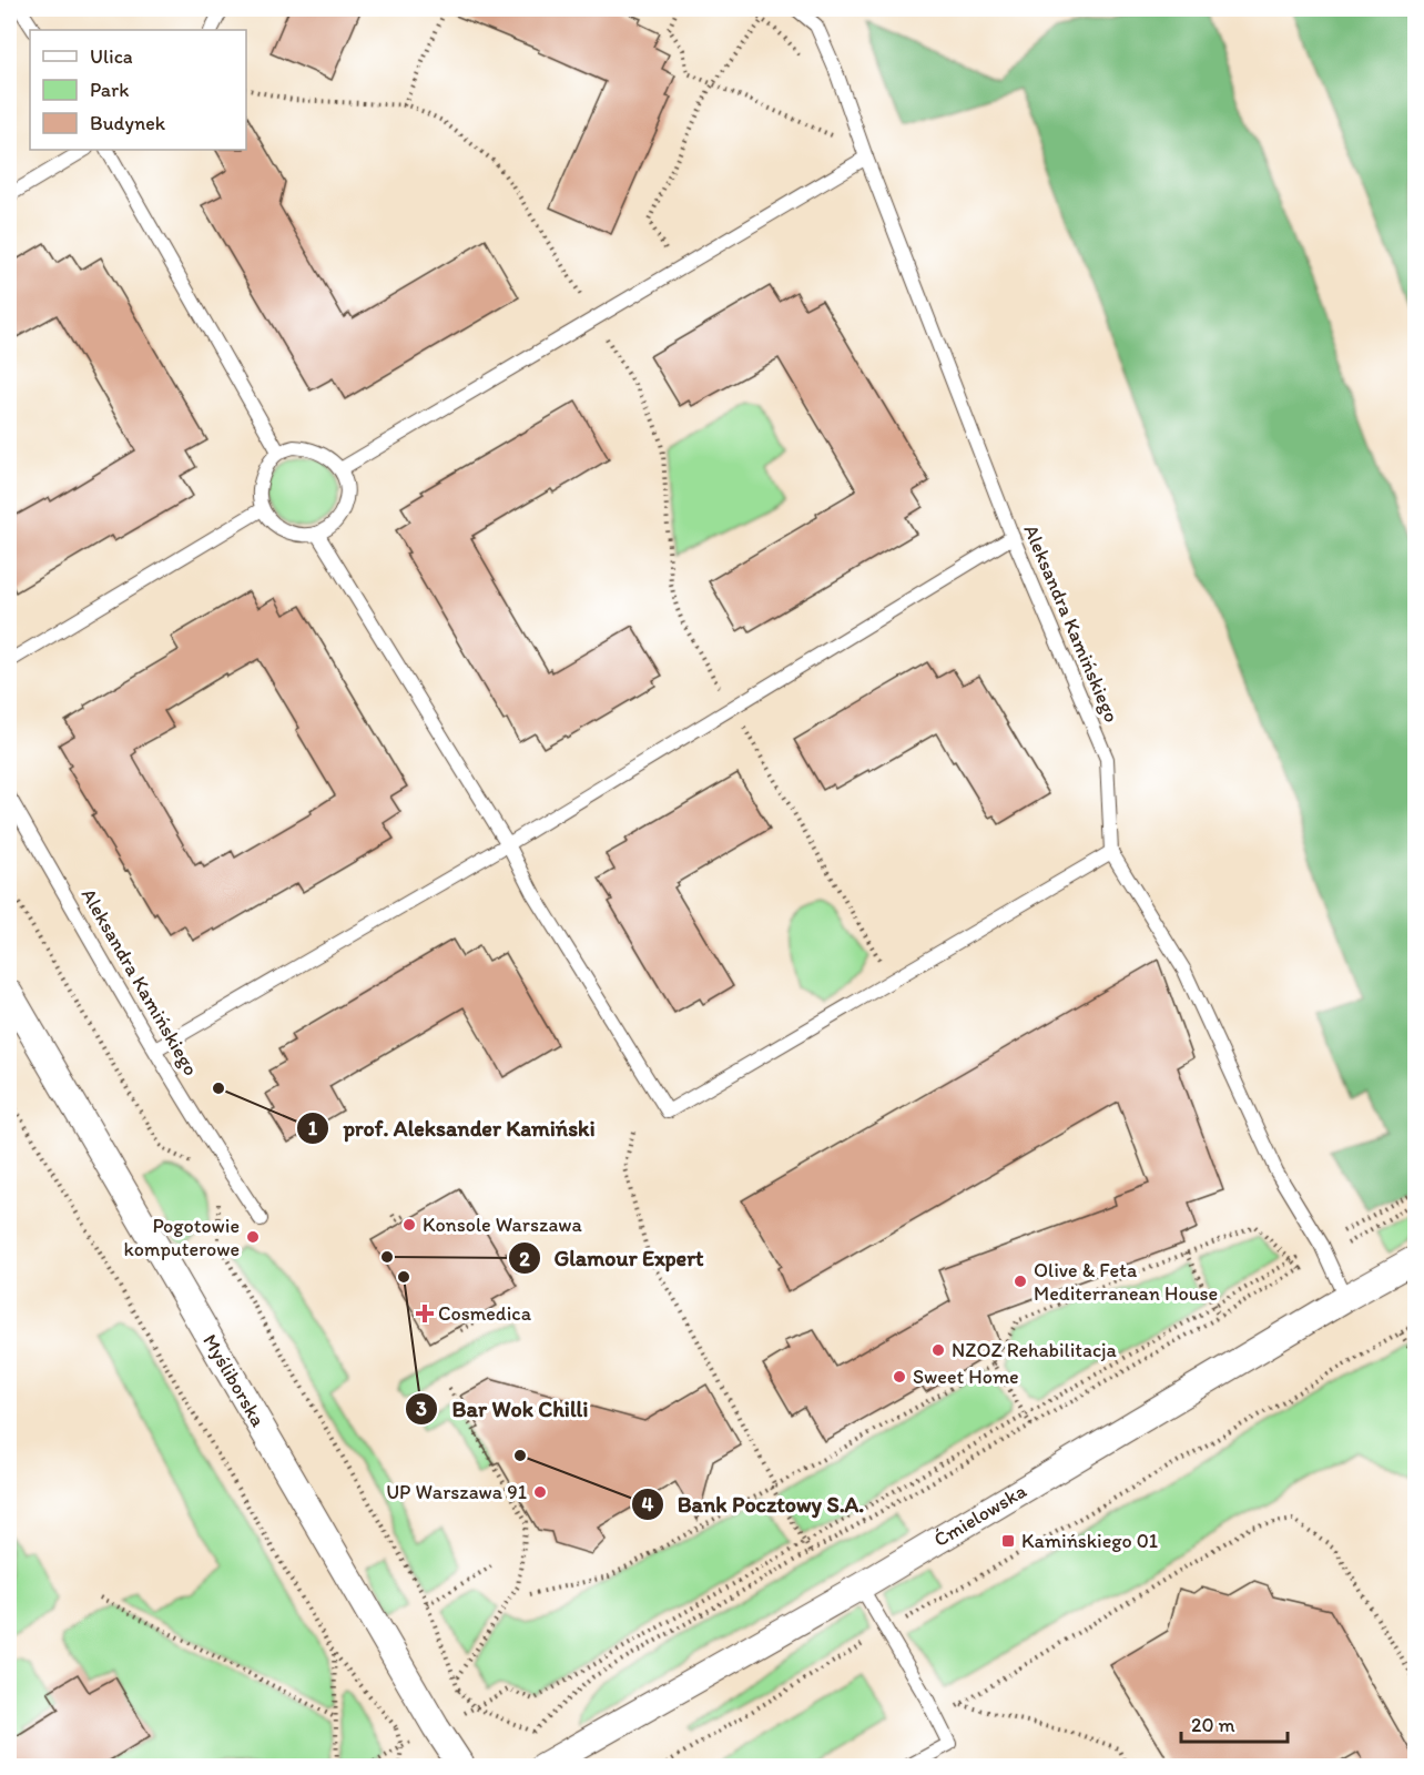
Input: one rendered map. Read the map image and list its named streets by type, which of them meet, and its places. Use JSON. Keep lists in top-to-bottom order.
{
  "streets": {
    "street": ["Myśliborska", "Ćmielowska"],
    "lane": ["Aleksandra Kamińskiego"]
  },
  "crossings": [
    ["Aleksandra Kamińskiego", "Ćmielowska"]
  ],
  "places": {
    "other": [
      "prof. Aleksander Kamiński",
      "Konsole Warszawa",
      "Pogotowie komputerowe",
      "Glamour Expert",
      "Bar Wok Chilli",
      "Olive & Feta Mediterranean House",
      "NZOZ Rehabilitacja",
      "Sweet Home",
      "Bank Pocztowy S.A.",
      "UP Warszawa 91"
    ],
    "health": ["Cosmedica"],
    "transit": ["Kamińskiego 01"]
  },
  "legend": ["Ulica", "Park", "Budynek"],
  "scale_bar": "20 m"
}
